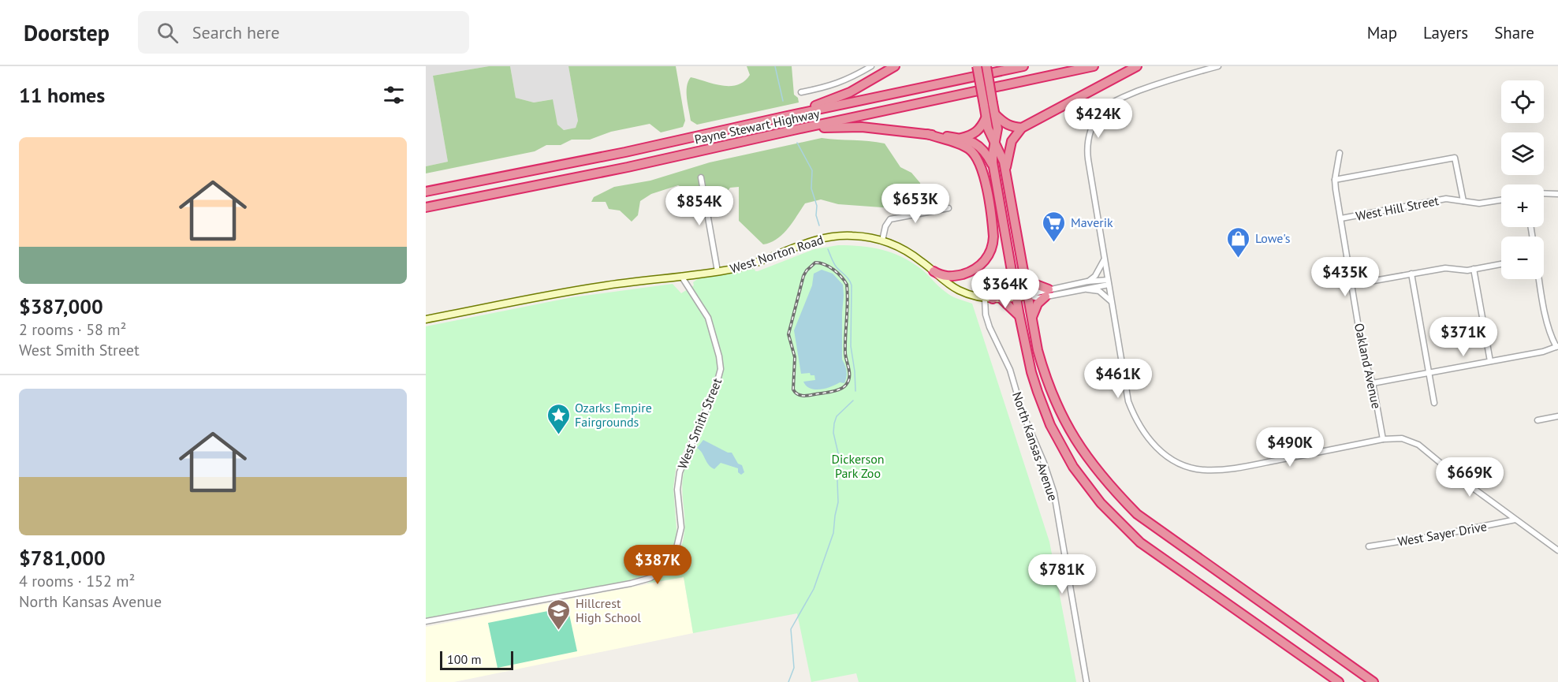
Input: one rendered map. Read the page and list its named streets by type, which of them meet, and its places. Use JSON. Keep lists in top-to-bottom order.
{
  "streets": {
    "highway": ["Payne Stewart Highway"],
    "main road": ["West Norton Road"],
    "street": [
      "West Hill Street",
      "Oakland Avenue",
      "West Smith Street",
      "North Kansas Avenue",
      "West Sayer Drive"
    ]
  },
  "crossings": [
    ["West Hill Street", "Oakland Avenue"],
    ["West Norton Road", "West Smith Street"],
    ["West Norton Road", "North Kansas Avenue"]
  ],
  "parks": ["Dickerson Park Zoo"],
  "places": {
    "supermarket": ["Maverik"],
    "shop": ["Lowe's"],
    "place": ["Ozarks Empire Fairgrounds"],
    "school or university": ["Hillcrest High School"]
  },
  "scale_bar": "100 m",
  "page": {
    "header": "Doorstep",
    "search": "Search here",
    "nav": ["Map", "Layers", "Share"],
    "heading": "11 homes",
    "map_buttons": ["+", "−"],
    "price": [
      "$424K",
      "$653K",
      "$854K",
      "$435K",
      "$364K",
      "$371K",
      "$461K",
      "$490K",
      "$669K",
      "$387K",
      "$781K"
    ],
    "list": [
      {
        "name": "$387,000",
        "note": "2 rooms · 58 m² · West Smith Street"
      },
      {
        "name": "$781,000",
        "note": "4 rooms · 152 m² · North Kansas Avenue"
      }
    ],
    "scale": "100 m"
  }
}
